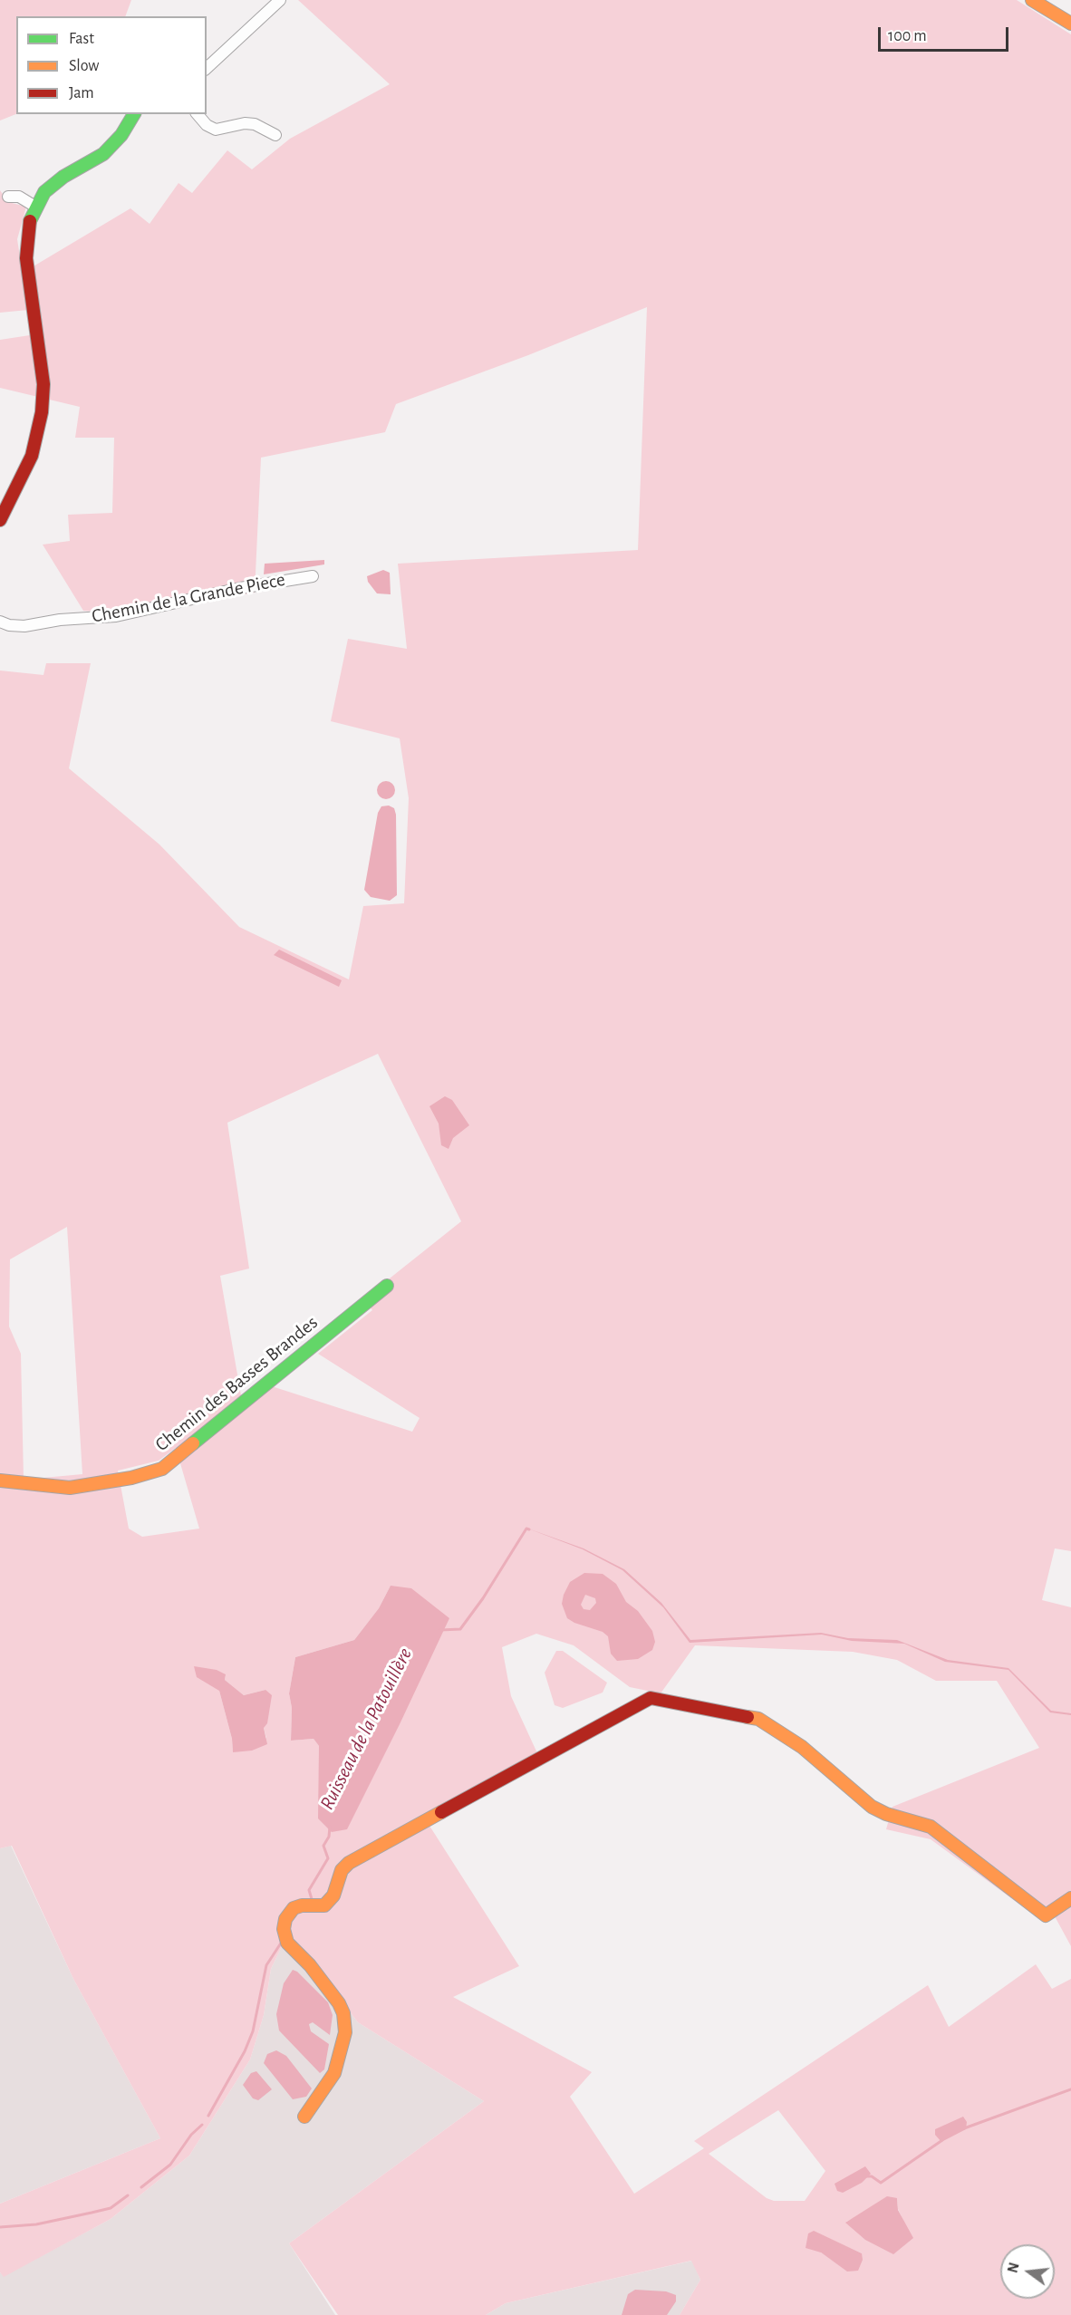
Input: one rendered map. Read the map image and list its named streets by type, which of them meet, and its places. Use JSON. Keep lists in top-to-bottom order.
{
  "streets": {
    "street": ["Chemin de la Grande Piece", "Chemin des Basses Brandes"]
  },
  "water": ["Ruisseau de la Patouillère"],
  "legend": ["Fast", "Slow", "Jam"],
  "scale_bar": "100 m",
  "north": "left"
}
